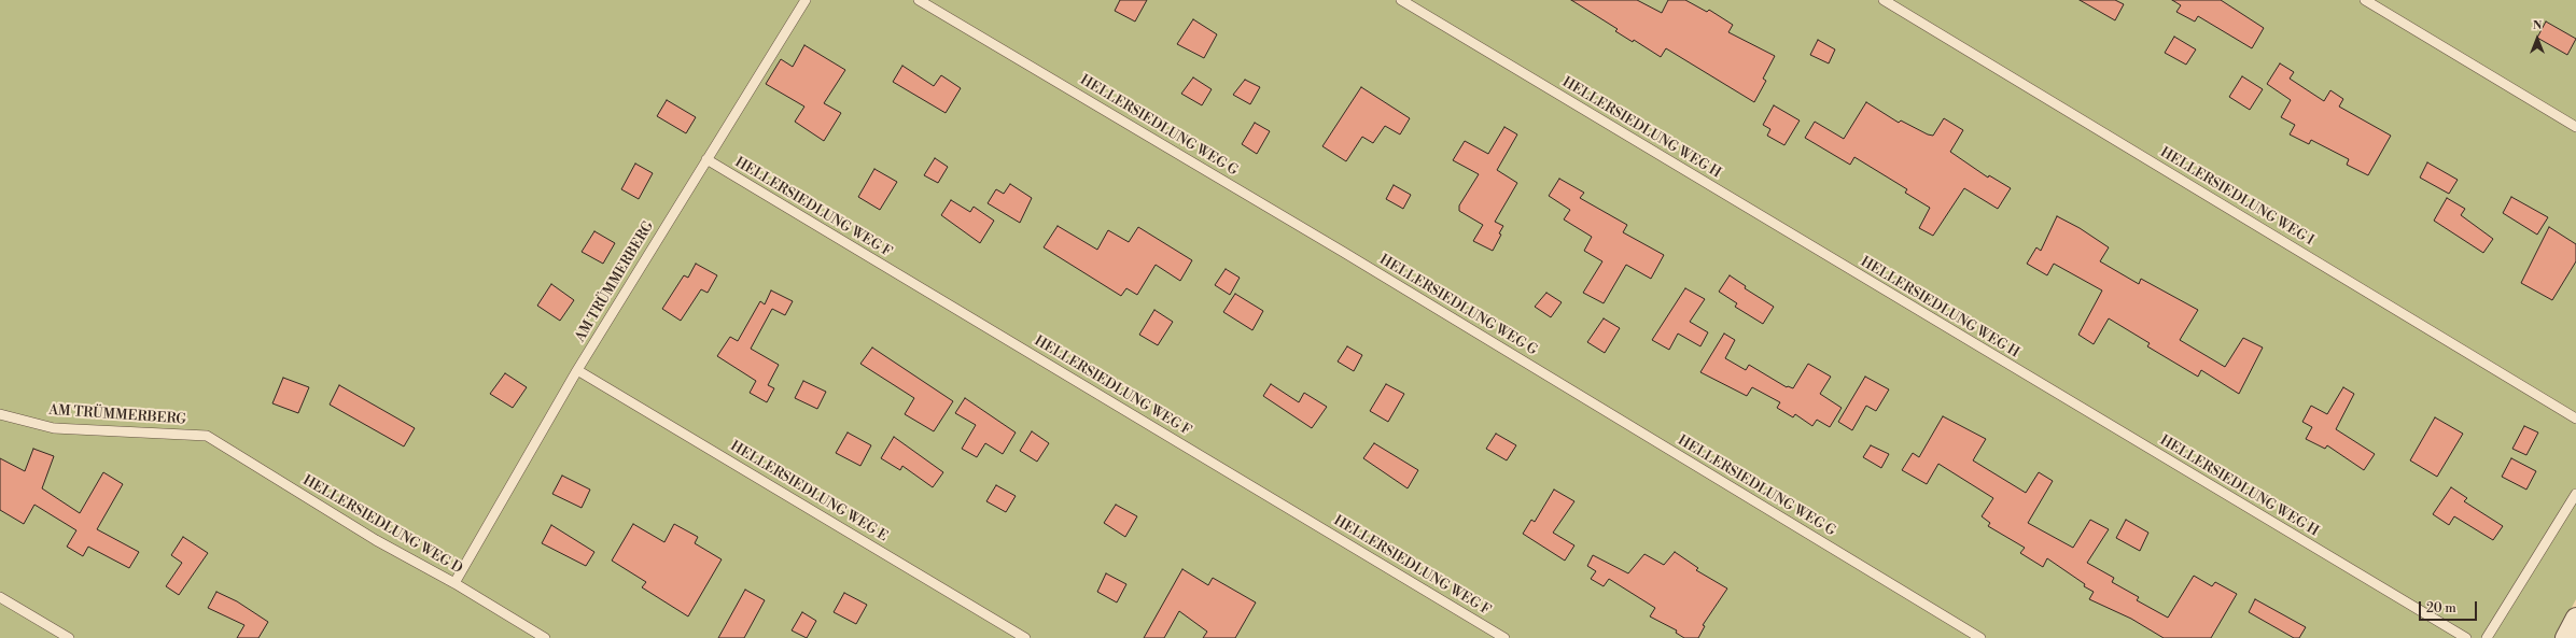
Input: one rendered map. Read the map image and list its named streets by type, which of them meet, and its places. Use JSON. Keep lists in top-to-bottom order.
{
  "streets": {
    "lane": [
      "HELLERSIEDLUNG WEG G",
      "HELLERSIEDLUNG WEG H",
      "HELLERSIEDLUNG WEG I",
      "HELLERSIEDLUNG WEG F",
      "AM TRÜMMERBERG",
      "HELLERSIEDLUNG WEG E",
      "HELLERSIEDLUNG WEG D"
    ]
  },
  "crossings": [
    ["HELLERSIEDLUNG WEG F", "AM TRÜMMERBERG"],
    ["AM TRÜMMERBERG", "HELLERSIEDLUNG WEG E"],
    ["AM TRÜMMERBERG", "HELLERSIEDLUNG WEG D"]
  ],
  "scale_bar": "20 m",
  "north": "top"
}
